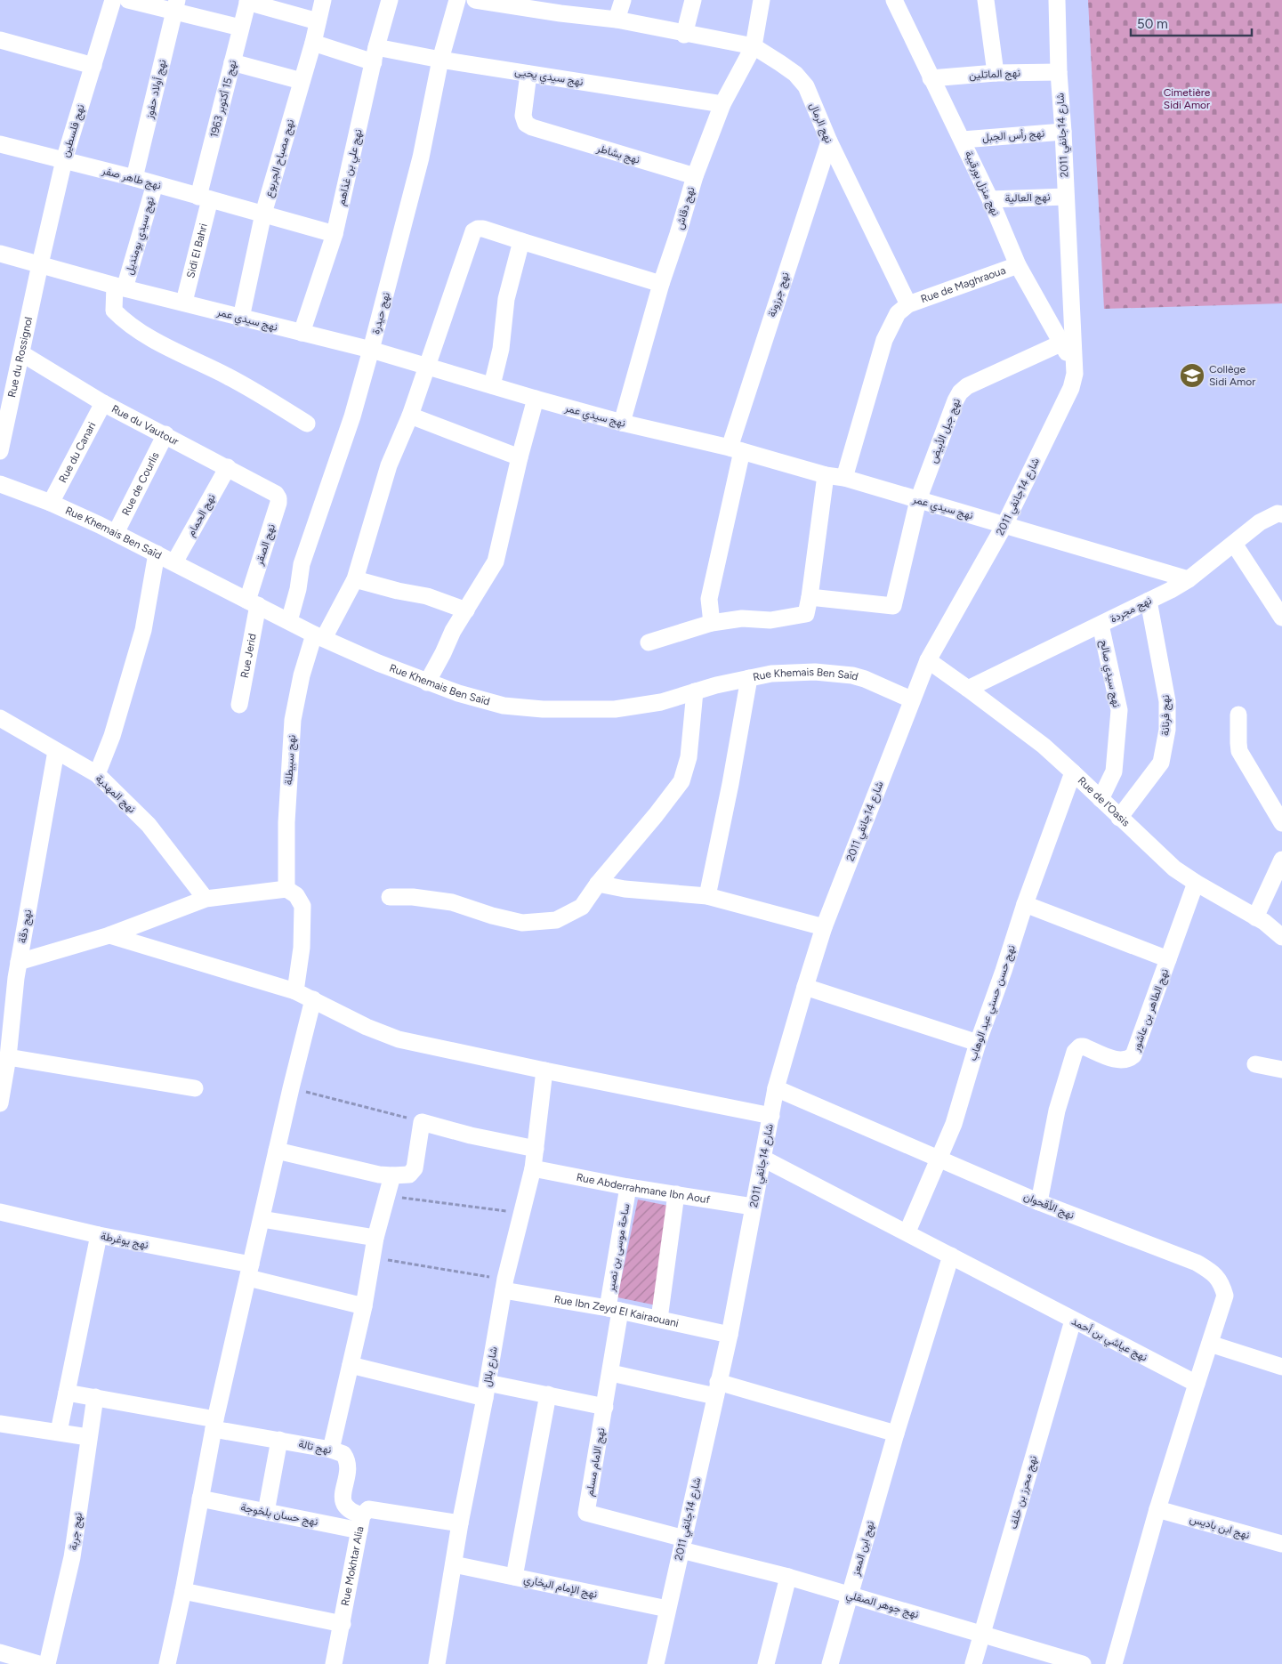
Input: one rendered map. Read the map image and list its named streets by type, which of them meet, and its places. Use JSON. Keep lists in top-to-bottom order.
{
  "streets": {
    "street": [
      "نهج الماتلين",
      "نهج سيدي يحيى",
      "نهج أولاد حفوز",
      "نهج 15 أكتوبر 1963",
      "نهج الرمال",
      "نهج فلسطين",
      "نهج رأس الجبل",
      "شارع 14جانفي 2011",
      "نهج بشاطر",
      "نهج مصباح الجربوع",
      "نهج علي بن غذاهم",
      "نهج طاهر صفر",
      "نهج منزل بورقيبة",
      "نهج العالية",
      "نهج دقاش",
      "نهج سيدي بومنديل",
      "Sidi El Bahri",
      "Rue de Maghraoua",
      "نهج جرزونة",
      "نهج حيدرة",
      "نهج سيدي عمر",
      "Rue du Rossignol",
      "Rue du Vautour",
      "نهج جبل الأبيض",
      "Rue du Canari",
      "Rue de Courlis",
      "نهج الحمام",
      "Rue Khemais Ben Saïd",
      "نهج الصقر",
      "نهج مجردة",
      "Rue Jerid",
      "نهج سيدي صالح",
      "نهج فرنانة",
      "نهج سبيطلة",
      "نهج المهدية",
      "Rue de l'Oasis",
      "نهج دقة",
      "نهج حسن حسني عبد الوهاب",
      "نهج الطاهر بن عاشور",
      "Rue Abderrahmane Ibn Aouf",
      "نهج الأقحوان",
      "نهج يوغرطة",
      "ساحة موسى بن نصير",
      "Rue Ibn Zeyd El Kairaouani",
      "نهج عياشي بن أحمد",
      "شارع بلال",
      "نهج تالة",
      "نهج الامام مسلم",
      "نهج محرز بن خلف",
      "نهج حسان بلخوجة",
      "نهج ابن باديس",
      "نهج جربة",
      "نهج ابن المعز",
      "Rue Mokhtar Alia",
      "نهج الإمام البخاري",
      "نهج جوهر الصقلي"
    ]
  },
  "crossings": [
    ["نهج الماتلين", "شارع 14جانفي 2011"],
    ["نهج الماتلين", "نهج منزل بورقيبة"],
    ["نهج سيدي يحيى", "نهج بشاطر"],
    ["نهج سيدي يحيى", "نهج مصباح الجربوع"],
    ["نهج سيدي يحيى", "نهج علي بن غذاهم"],
    ["نهج سيدي يحيى", "نهج دقاش"],
    ["نهج سيدي يحيى", "نهج حيدرة"],
    ["نهج أولاد حفوز", "نهج طاهر صفر"],
    ["نهج 15 أكتوبر 1963", "نهج طاهر صفر"],
    ["نهج 15 أكتوبر 1963", "Sidi El Bahri"],
    ["نهج الرمال", "نهج دقاش"],
    ["نهج الرمال", "Rue de Maghraoua"],
    ["نهج الرمال", "نهج جرزونة"],
    ["نهج فلسطين", "نهج طاهر صفر"],
    ["نهج فلسطين", "نهج سيدي عمر"],
    ["نهج فلسطين", "Rue du Rossignol"],
    ["نهج رأس الجبل", "شارع 14جانفي 2011"],
    ["نهج رأس الجبل", "نهج منزل بورقيبة"],
    ["شارع 14جانفي 2011", "نهج منزل بورقيبة"],
    ["شارع 14جانفي 2011", "نهج العالية"],
    ["شارع 14جانفي 2011", "نهج سيدي عمر"],
    ["شارع 14جانفي 2011", "Rue Khemais Ben Saïd"],
    ["شارع 14جانفي 2011", "Rue de l'Oasis"],
    ["شارع 14جانفي 2011", "Rue Abderrahmane Ibn Aouf"],
    ["شارع 14جانفي 2011", "نهج الأقحوان"],
    ["شارع 14جانفي 2011", "Rue Ibn Zeyd El Kairaouani"],
    ["شارع 14جانفي 2011", "نهج عياشي بن أحمد"],
    ["شارع 14جانفي 2011", "نهج الامام مسلم"],
    ["شارع 14جانفي 2011", "نهج الإمام البخاري"],
    ["شارع 14جانفي 2011", "نهج جوهر الصقلي"],
    ["نهج بشاطر", "نهج دقاش"],
    ["نهج مصباح الجربوع", "نهج طاهر صفر"],
    ["نهج مصباح الجربوع", "نهج سيدي عمر"],
    ["نهج علي بن غذاهم", "نهج طاهر صفر"],
    ["نهج علي بن غذاهم", "نهج سيدي عمر"],
    ["نهج طاهر صفر", "نهج سيدي بومنديل"],
    ["نهج طاهر صفر", "Sidi El Bahri"],
    ["نهج منزل بورقيبة", "نهج العالية"],
    ["نهج منزل بورقيبة", "Rue de Maghraoua"],
    ["نهج منزل بورقيبة", "نهج جبل الأبيض"],
    ["نهج دقاش", "نهج سيدي عمر"],
    ["نهج سيدي بومنديل", "نهج سيدي عمر"],
    ["Sidi El Bahri", "نهج سيدي عمر"],
    ["نهج جرزونة", "نهج سيدي عمر"],
    ["نهج حيدرة", "نهج سيدي عمر"],
    ["نهج حيدرة", "Rue Khemais Ben Saïd"],
    ["نهج سيدي عمر", "Rue du Rossignol"],
    ["نهج سيدي عمر", "نهج جبل الأبيض"],
    ["نهج سيدي عمر", "نهج مجردة"],
    ["نهج سيدي عمر", "نهج سبيطلة"],
    ["Rue du Rossignol", "Rue du Vautour"],
    ["Rue du Vautour", "Rue du Canari"],
    ["Rue du Vautour", "Rue de Courlis"],
    ["Rue du Vautour", "نهج الحمام"],
    ["Rue du Vautour", "نهج الصقر"],
    ["Rue du Canari", "Rue Khemais Ben Saïd"],
    ["Rue de Courlis", "Rue Khemais Ben Saïd"],
    ["نهج الحمام", "Rue Khemais Ben Saïd"],
    ["Rue Khemais Ben Saïd", "نهج الصقر"],
    ["Rue Khemais Ben Saïd", "Rue Jerid"],
    ["Rue Khemais Ben Saïd", "نهج سبيطلة"],
    ["نهج الصقر", "Rue Jerid"],
    ["نهج مجردة", "نهج سيدي صالح"],
    ["نهج مجردة", "نهج فرنانة"],
    ["نهج مجردة", "Rue de l'Oasis"],
    ["نهج سيدي صالح", "Rue de l'Oasis"],
    ["نهج فرنانة", "Rue de l'Oasis"],
    ["نهج المهدية", "نهج دقة"],
    ["Rue de l'Oasis", "نهج حسن حسني عبد الوهاب"],
    ["Rue de l'Oasis", "نهج الطاهر بن عاشور"],
    ["نهج حسن حسني عبد الوهاب", "نهج الأقحوان"],
    ["نهج حسن حسني عبد الوهاب", "نهج عياشي بن أحمد"],
    ["نهج الطاهر بن عاشور", "نهج الأقحوان"],
    ["Rue Abderrahmane Ibn Aouf", "ساحة موسى بن نصير"],
    ["Rue Abderrahmane Ibn Aouf", "شارع بلال"],
    ["نهج الأقحوان", "نهج عياشي بن أحمد"],
    ["ساحة موسى بن نصير", "Rue Ibn Zeyd El Kairaouani"],
    ["ساحة موسى بن نصير", "نهج الامام مسلم"],
    ["Rue Ibn Zeyd El Kairaouani", "شارع بلال"],
    ["Rue Ibn Zeyd El Kairaouani", "نهج الامام مسلم"],
    ["نهج عياشي بن أحمد", "نهج محرز بن خلف"],
    ["نهج عياشي بن أحمد", "نهج ابن المعز"],
    ["شارع بلال", "Rue Mokhtar Alia"],
    ["شارع بلال", "نهج الإمام البخاري"],
    ["نهج تالة", "نهج حسان بلخوجة"],
    ["نهج تالة", "نهج جربة"],
    ["نهج تالة", "Rue Mokhtar Alia"],
    ["نهج الامام مسلم", "نهج جوهر الصقلي"],
    ["نهج محرز بن خلف", "نهج جوهر الصقلي"],
    ["نهج حسان بلخوجة", "Rue Mokhtar Alia"],
    ["نهج ابن المعز", "نهج جوهر الصقلي"]
  ],
  "parks": ["Cimetière Sidi Amor"],
  "places": {
    "school or university": ["Collège Sidi Amor"]
  },
  "scale_bar": "50 m"
}
